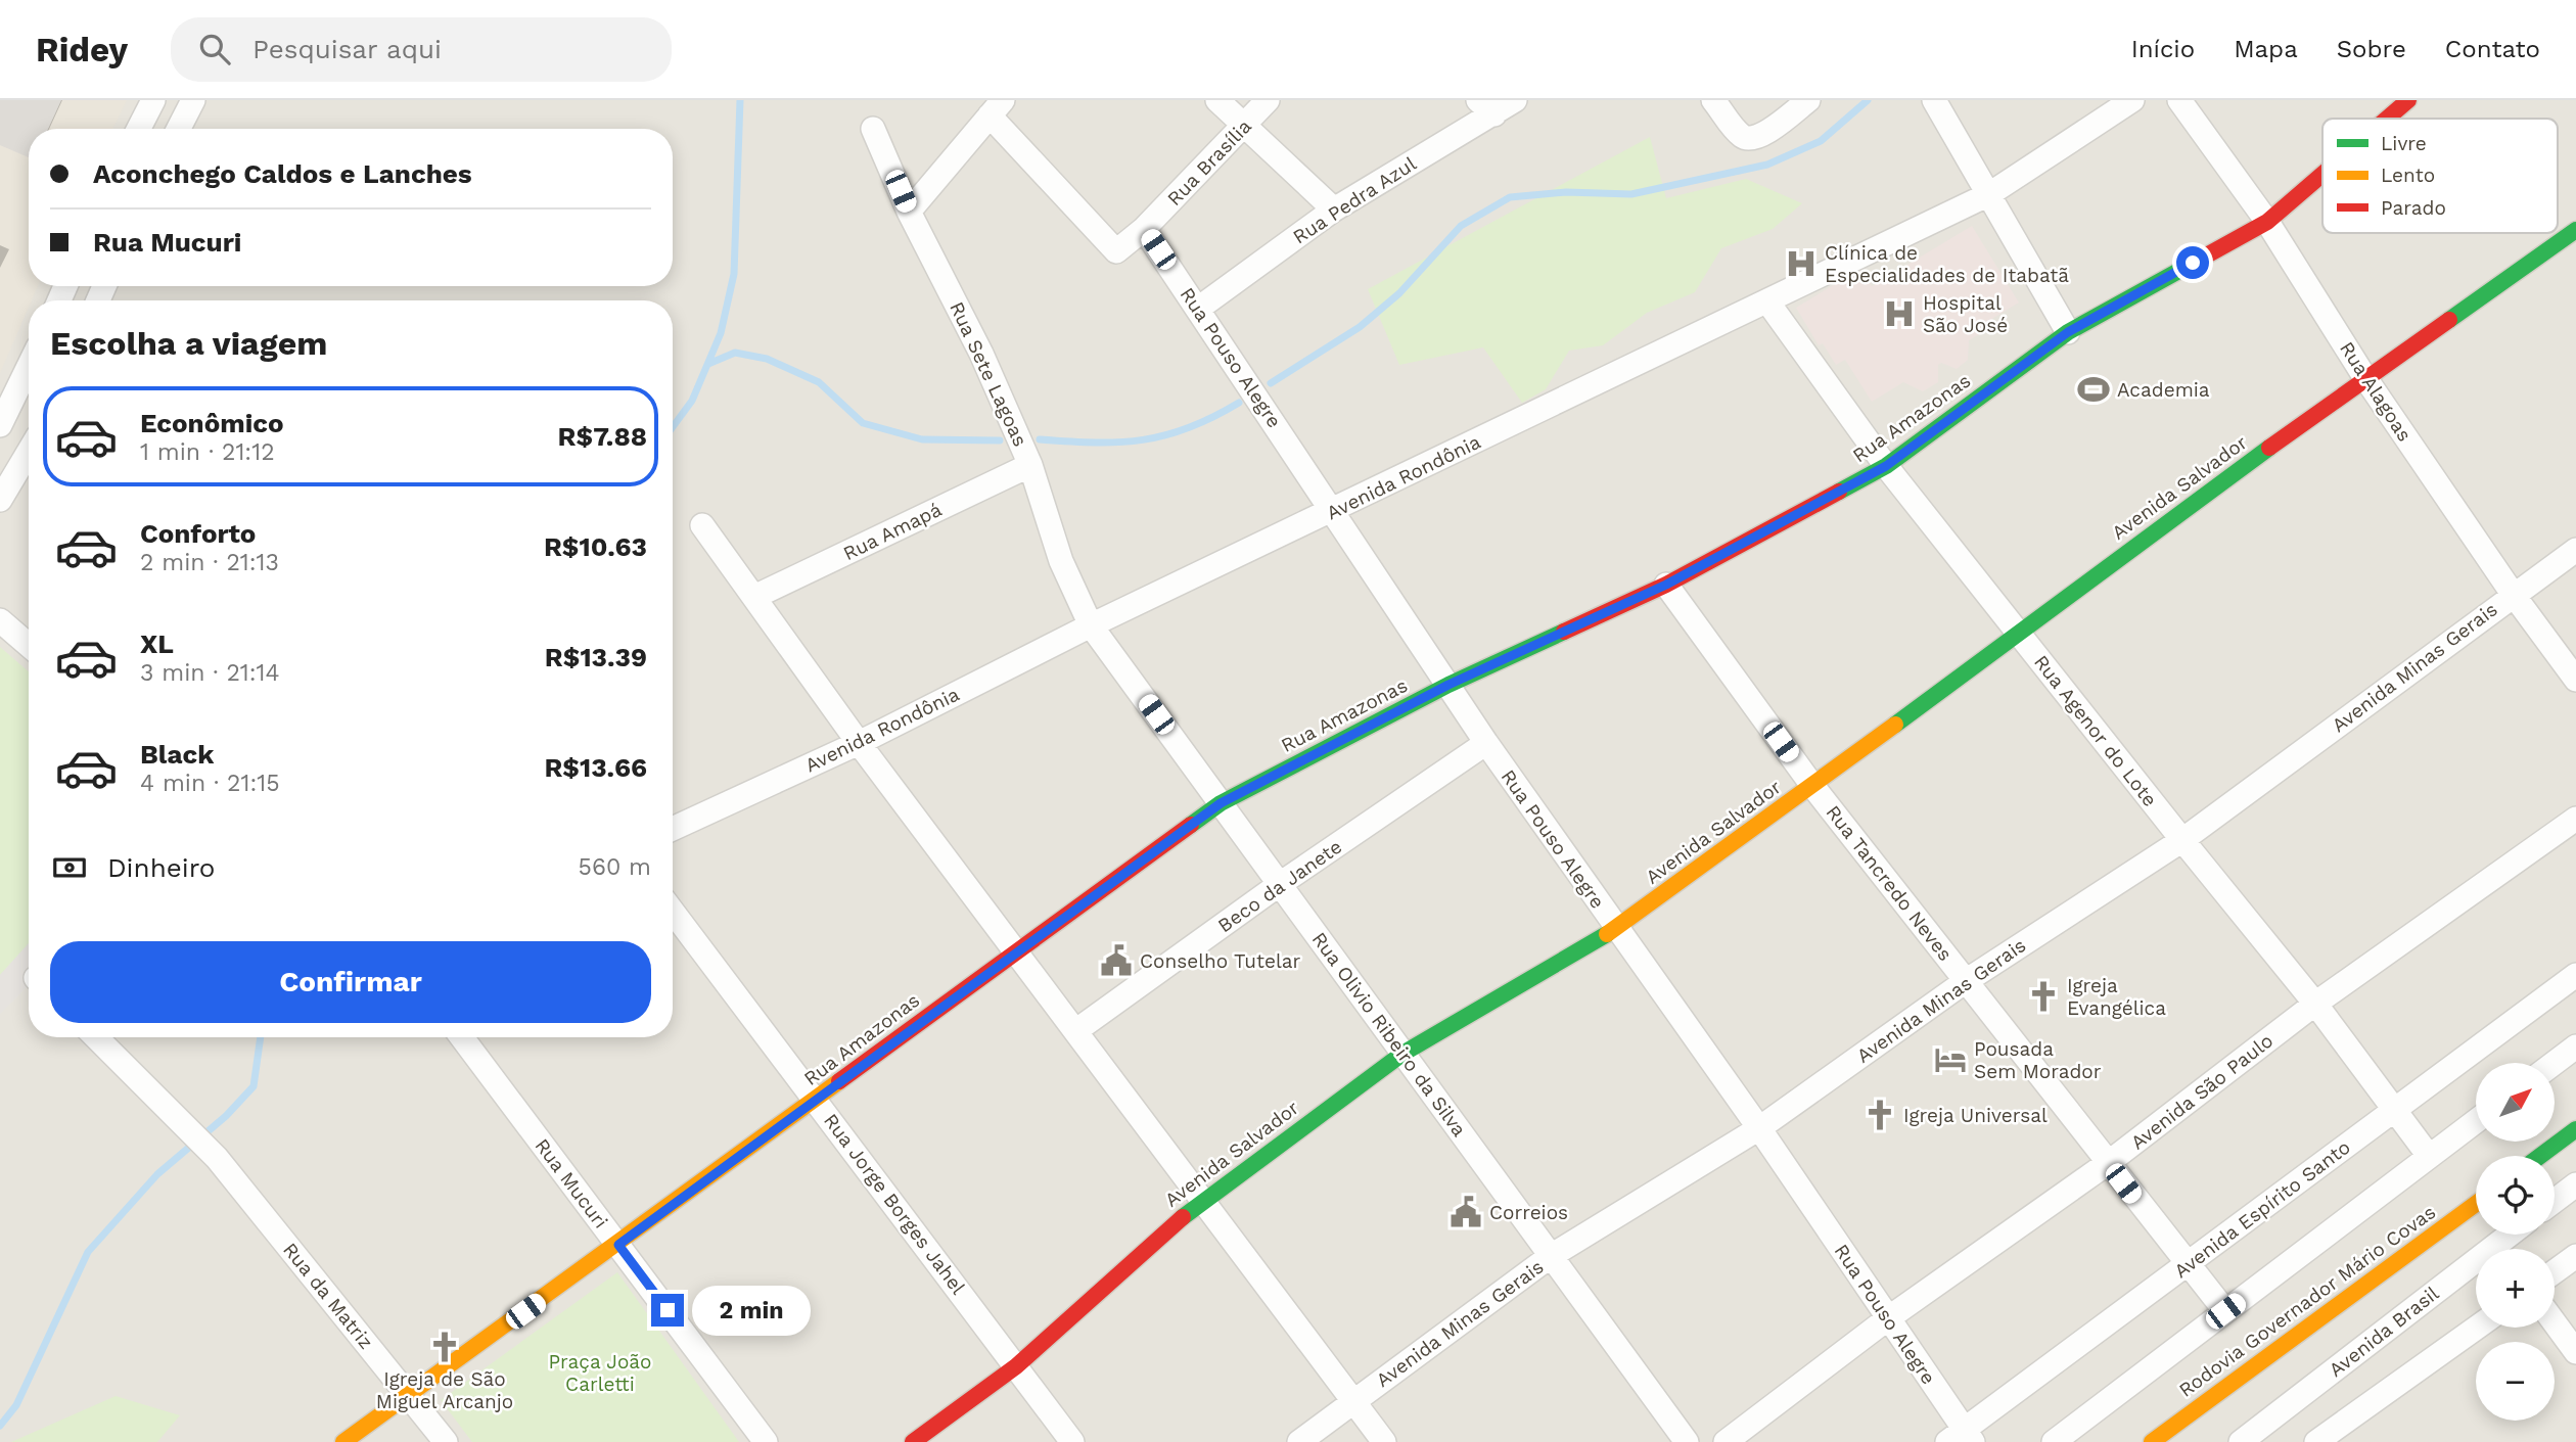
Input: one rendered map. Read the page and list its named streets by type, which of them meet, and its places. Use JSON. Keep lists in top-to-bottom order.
{
  "streets": {
    "main road": ["Rua Amazonas", "Avenida Salvador", "Rodovia Governador Mário Covas"],
    "street": [
      "Rua Brasília",
      "Rua Pedra Azul",
      "Rua Pouso Alegre",
      "Rua Sete Lagoas",
      "Rua Alagoas",
      "Avenida Rondônia",
      "Rua Amapá",
      "Avenida Minas Gerais",
      "Rua Agenor do Lote",
      "Rua Tancredo Neves",
      "Beco da Janete",
      "Rua Olivio Ribeiro da Silva",
      "Avenida São Paulo",
      "Rua Mucuri",
      "Rua Jorge Borges Jahel",
      "Avenida Espírito Santo",
      "Rua da Matriz",
      "Avenida Brasil"
    ]
  },
  "crossings": [
    ["Rua Brasília", "Rua Pouso Alegre"],
    ["Rua Pedra Azul", "Rua Pouso Alegre"],
    ["Rua Pouso Alegre", "Rua Amazonas"],
    ["Rua Pouso Alegre", "Avenida Rondônia"],
    ["Rua Pouso Alegre", "Avenida Salvador"],
    ["Rua Pouso Alegre", "Avenida Minas Gerais"],
    ["Rua Pouso Alegre", "Beco da Janete"],
    ["Rua Pouso Alegre", "Avenida São Paulo"],
    ["Rua Pouso Alegre", "Avenida Espírito Santo"],
    ["Rua Sete Lagoas", "Avenida Rondônia"],
    ["Rua Sete Lagoas", "Rua Amapá"],
    ["Rua Sete Lagoas", "Rua Olivio Ribeiro da Silva"],
    ["Rua Alagoas", "Rua Amazonas"],
    ["Rua Alagoas", "Avenida Salvador"],
    ["Rua Alagoas", "Avenida Minas Gerais"],
    ["Rua Amazonas", "Rua Agenor do Lote"],
    ["Rua Amazonas", "Rua Tancredo Neves"],
    ["Rua Amazonas", "Rua Olivio Ribeiro da Silva"],
    ["Rua Amazonas", "Rua Mucuri"],
    ["Rua Amazonas", "Rua Jorge Borges Jahel"],
    ["Rua Amazonas", "Rua da Matriz"],
    ["Avenida Rondônia", "Rua Agenor do Lote"],
    ["Avenida Rondônia", "Rua Olivio Ribeiro da Silva"],
    ["Avenida Salvador", "Rua Agenor do Lote"],
    ["Avenida Salvador", "Rua Tancredo Neves"],
    ["Avenida Salvador", "Rua Olivio Ribeiro da Silva"],
    ["Avenida Salvador", "Rua Jorge Borges Jahel"],
    ["Avenida Minas Gerais", "Rua Agenor do Lote"],
    ["Avenida Minas Gerais", "Rua Tancredo Neves"],
    ["Avenida Minas Gerais", "Rua Olivio Ribeiro da Silva"],
    ["Rua Agenor do Lote", "Avenida São Paulo"],
    ["Rua Agenor do Lote", "Avenida Espírito Santo"],
    ["Rua Tancredo Neves", "Avenida São Paulo"],
    ["Rua Tancredo Neves", "Avenida Espírito Santo"],
    ["Beco da Janete", "Rua Olivio Ribeiro da Silva"]
  ],
  "parks": ["Praça João Carletti"],
  "places": {
    "hospital": ["Clínica de Especialidades de Itabatã", "Hospital São José"],
    "sports": ["Academia"],
    "public building": ["Conselho Tutelar", "Correios"],
    "church": ["Igreja Evangélica", "Igreja Universal", "Igreja de São Miguel Arcanjo"],
    "hotel": ["Pousada Sem Morador"]
  },
  "legend": ["Livre", "Lento", "Parado"],
  "north": "top right",
  "page": {
    "header": "Ridey",
    "search": "Pesquisar aqui",
    "nav": [
      "Início",
      "Mapa",
      "Sobre",
      "Contato"
    ],
    "banner": ["Aconchego Caldos e Lanches", "Rua Mucuri"],
    "heading": "Escolha a viagem",
    "list": [
      {
        "name": "Econômico",
        "note": "1 min · 21:12",
        "value": "R$7.88"
      },
      {
        "name": "Conforto",
        "note": "2 min · 21:13",
        "value": "R$10.63"
      },
      {
        "name": "XL",
        "note": "3 min · 21:14",
        "value": "R$13.39"
      },
      {
        "name": "Black",
        "note": "4 min · 21:15",
        "value": "R$13.66"
      }
    ],
    "pay": ["Dinheiro", "560 m"],
    "buttons": "Confirmar",
    "map_buttons": ["+", "−"],
    "bubble": "2 min"
  }
}
